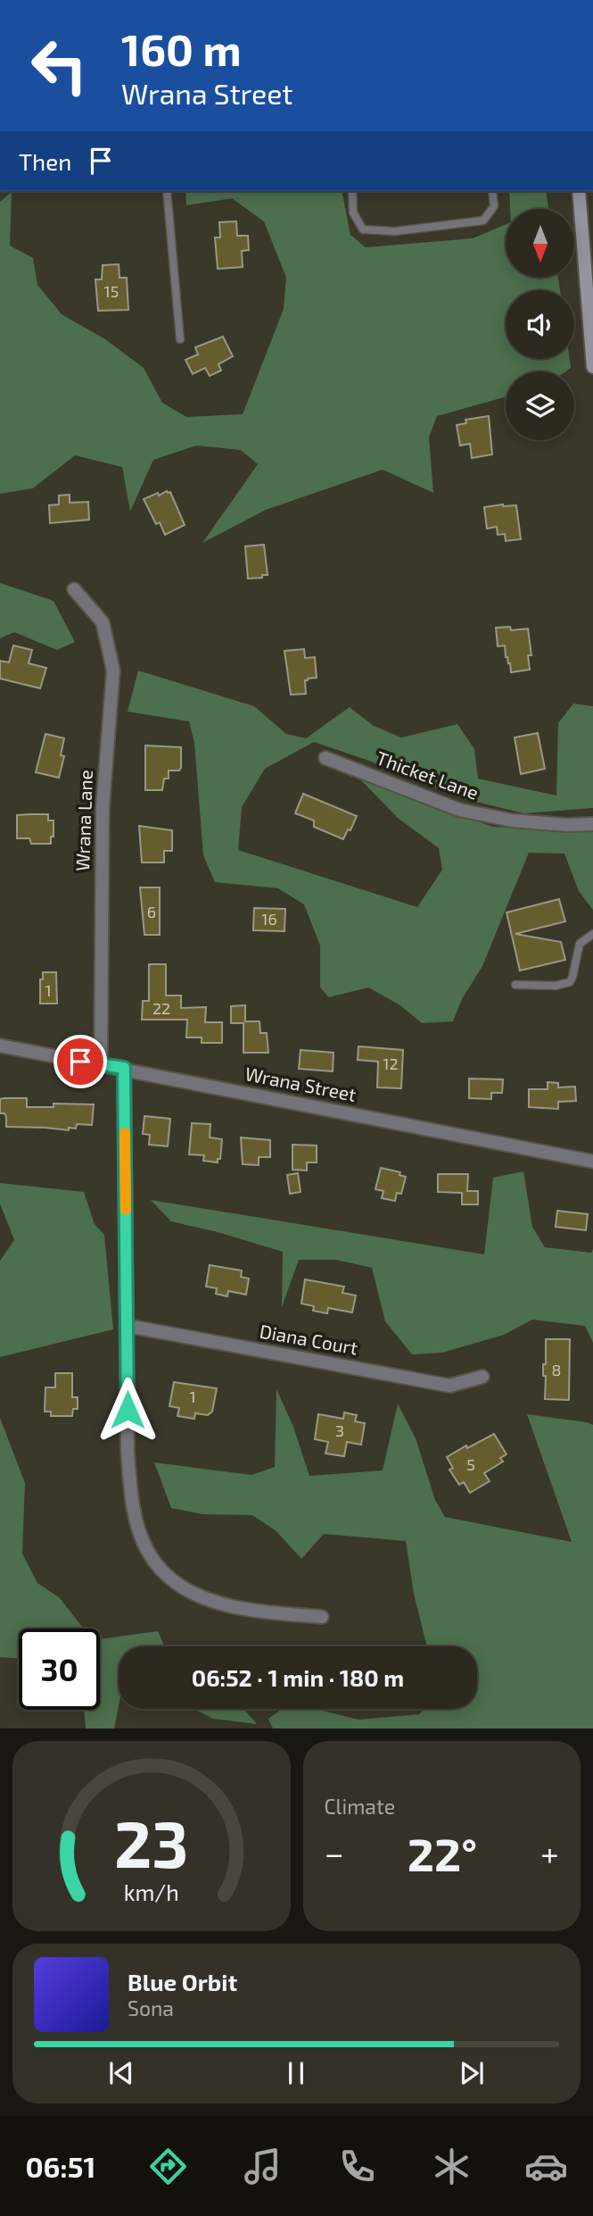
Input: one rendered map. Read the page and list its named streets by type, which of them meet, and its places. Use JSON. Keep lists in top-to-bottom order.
{
  "streets": {
    "street": [
      "Thicket Lane",
      "Wrana Lane",
      "Wrana Street",
      "Diana Court"
    ]
  },
  "crossings": [
    ["Wrana Lane", "Wrana Street"]
  ],
  "house_numbers": [
    "15",
    "6",
    "16",
    "1",
    "22",
    "12",
    "8",
    "1",
    "3",
    "5"
  ],
  "north": "bottom",
  "page": {
    "turn": ["160 m", "Wrana Street"],
    "then": "Then",
    "limit": "30",
    "trip": "06:52 · 1 min · 180 m",
    "tile": "Climate",
    "heat": ["−", "22°", "+"],
    "song": ["Blue Orbit", "Sona"],
    "tabs": "06:51",
    "gauge": ["23", "km/h"]
  }
}
